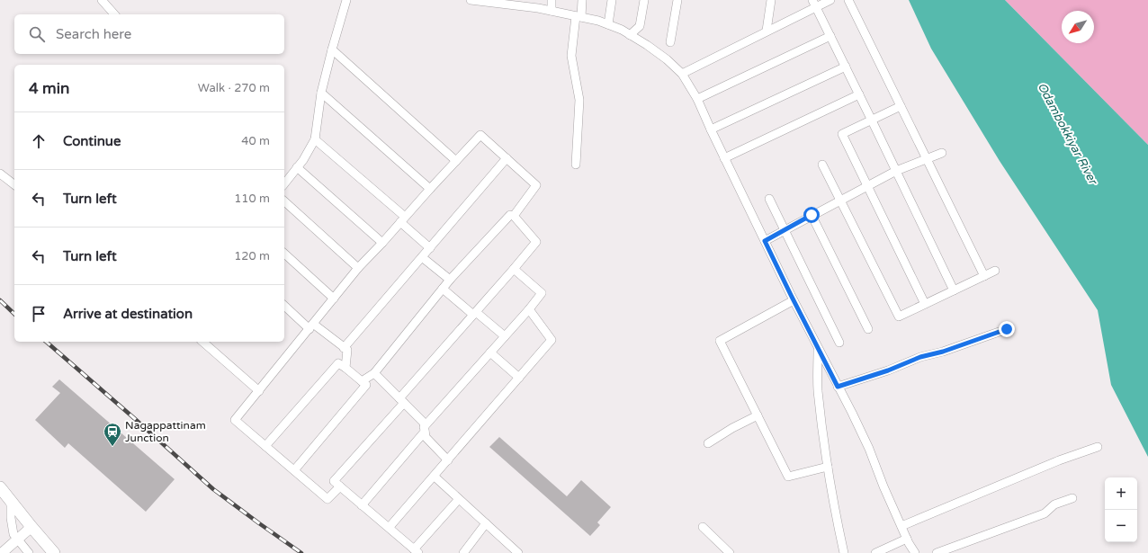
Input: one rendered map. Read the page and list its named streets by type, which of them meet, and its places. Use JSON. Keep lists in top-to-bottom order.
{
  "water": ["Odambokkiyar River"],
  "places": {
    "station": ["Nagappattinam Junction"]
  },
  "north": "bottom left",
  "page": {
    "search": "Search here",
    "heading": ["4 min", "Walk · 270 m"],
    "list": [
      ["Continue", "40 m"],
      ["Turn left", "110 m"],
      ["Turn left", "120 m"],
      "Arrive at destination"
    ],
    "map_buttons": ["+", "−"]
  }
}
